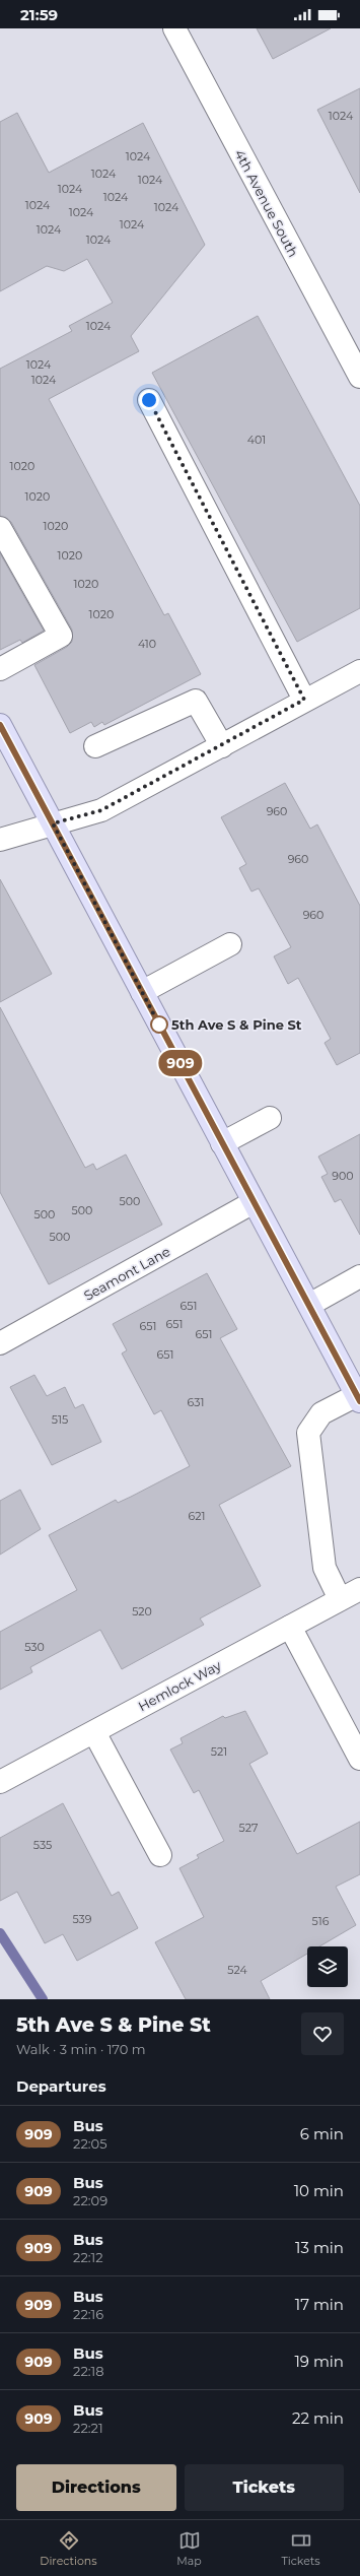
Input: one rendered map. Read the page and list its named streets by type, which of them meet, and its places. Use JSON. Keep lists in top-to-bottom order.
{
  "streets": {
    "street": ["4th Avenue South", "Seamont Lane", "Hemlock Way"]
  },
  "places": ["5th Ave S & Pine St"],
  "lines": ["bus line 909"],
  "house_numbers": [
    "1024",
    "1024",
    "1024",
    "1024",
    "1024",
    "1024",
    "1024",
    "1024",
    "1024",
    "1024",
    "1024",
    "1024",
    "1024",
    "1024",
    "1024",
    "401",
    "1020",
    "1020",
    "1020",
    "1020",
    "1020",
    "1020",
    "410",
    "960",
    "960",
    "960",
    "900",
    "500",
    "500",
    "500",
    "500",
    "651",
    "651",
    "651",
    "651",
    "651",
    "631",
    "515",
    "621",
    "520",
    "530",
    "521",
    "527",
    "535",
    "539",
    "516",
    "524"
  ],
  "page": {
    "status": "21:59",
    "on_map": "909",
    "heading": [
      ["5th Ave S & Pine St", "Walk · 3 min · 170 m"],
      "Departures"
    ],
    "list": [
      {
        "mark": "909",
        "name": "Bus",
        "note": "22:05",
        "value": "6 min"
      },
      {
        "mark": "909",
        "name": "Bus",
        "note": "22:09",
        "value": "10 min"
      },
      {
        "mark": "909",
        "name": "Bus",
        "note": "22:12",
        "value": "13 min"
      },
      {
        "mark": "909",
        "name": "Bus",
        "note": "22:16",
        "value": "17 min"
      },
      {
        "mark": "909",
        "name": "Bus",
        "note": "22:18",
        "value": "19 min"
      },
      {
        "mark": "909",
        "name": "Bus",
        "note": "22:21",
        "value": "22 min"
      }
    ],
    "buttons": ["Directions", "Tickets"],
    "tabs": ["Directions", "Map", "Tickets"]
  }
}
